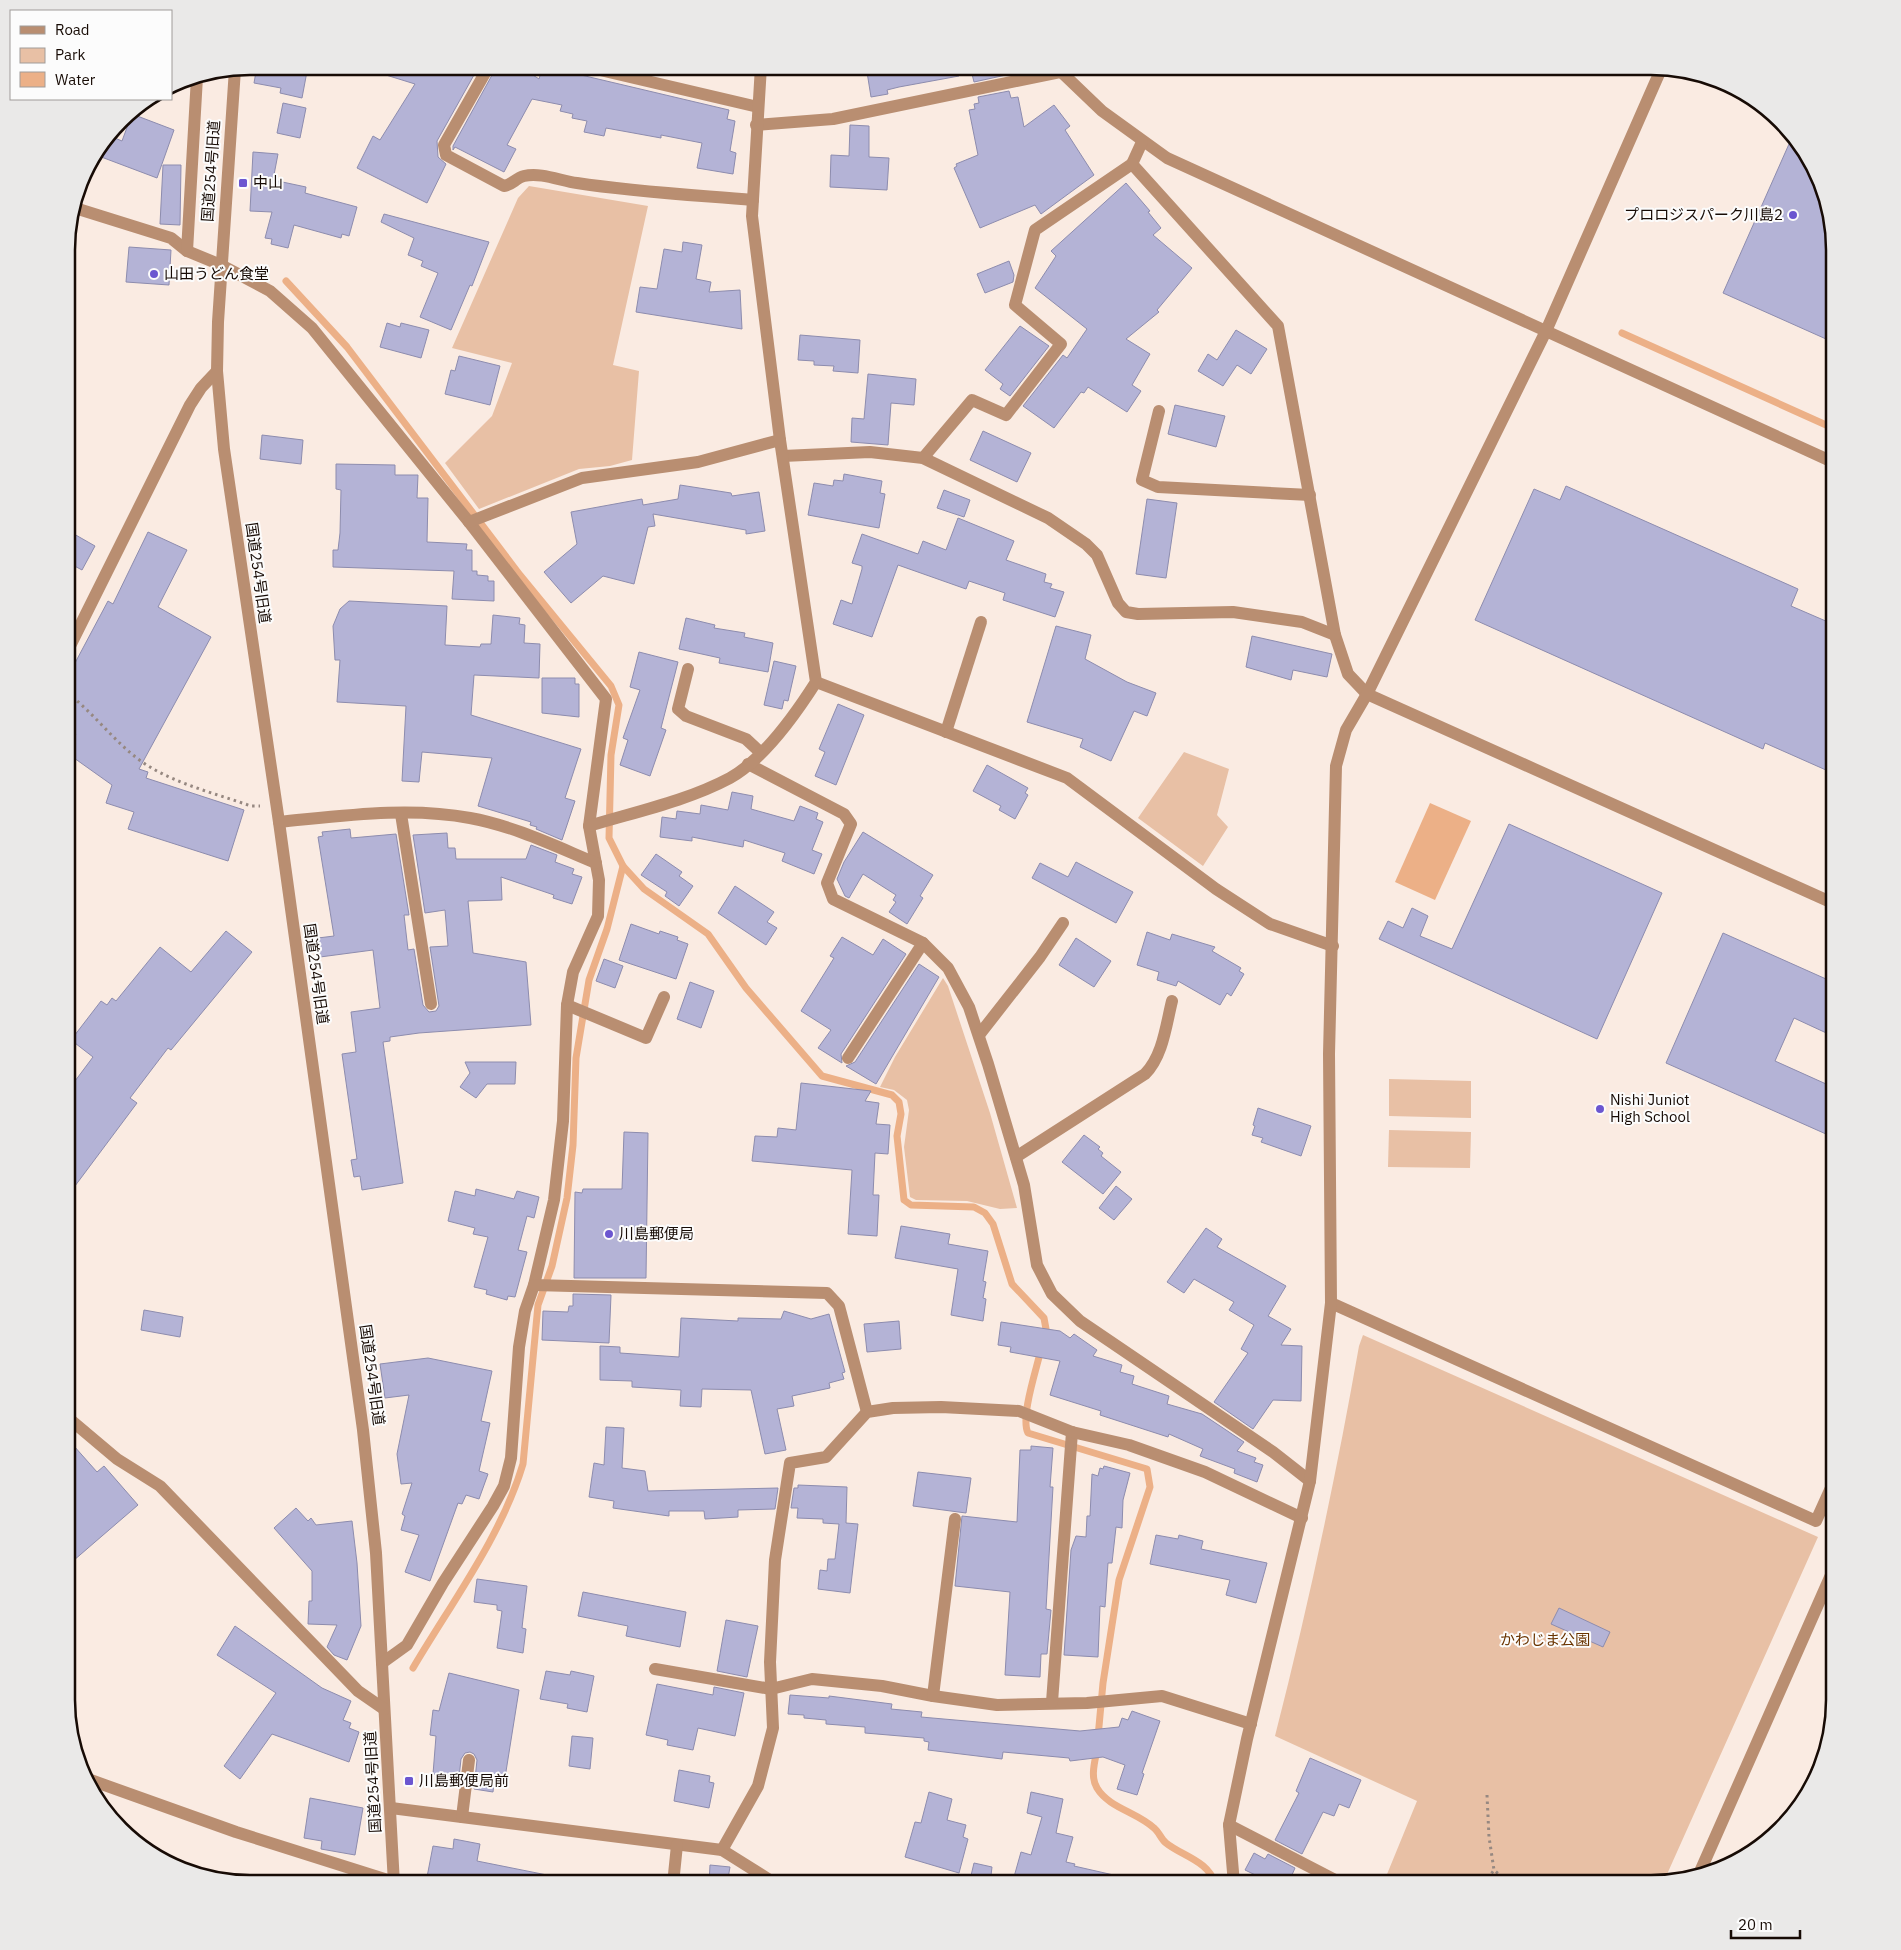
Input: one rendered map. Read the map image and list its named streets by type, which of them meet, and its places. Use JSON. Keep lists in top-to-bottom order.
{
  "streets": {
    "street": ["国道254号旧道"]
  },
  "parks": ["かわじま公園"],
  "places": {
    "transit": ["中山", "川島郵便局前"],
    "other": [
      "プロロジスパーク川島2",
      "山田うどん食堂",
      "Nishi Juniot High School",
      "川島郵便局"
    ]
  },
  "legend": ["Road", "Park", "Water"],
  "scale_bar": "20 m"
}
